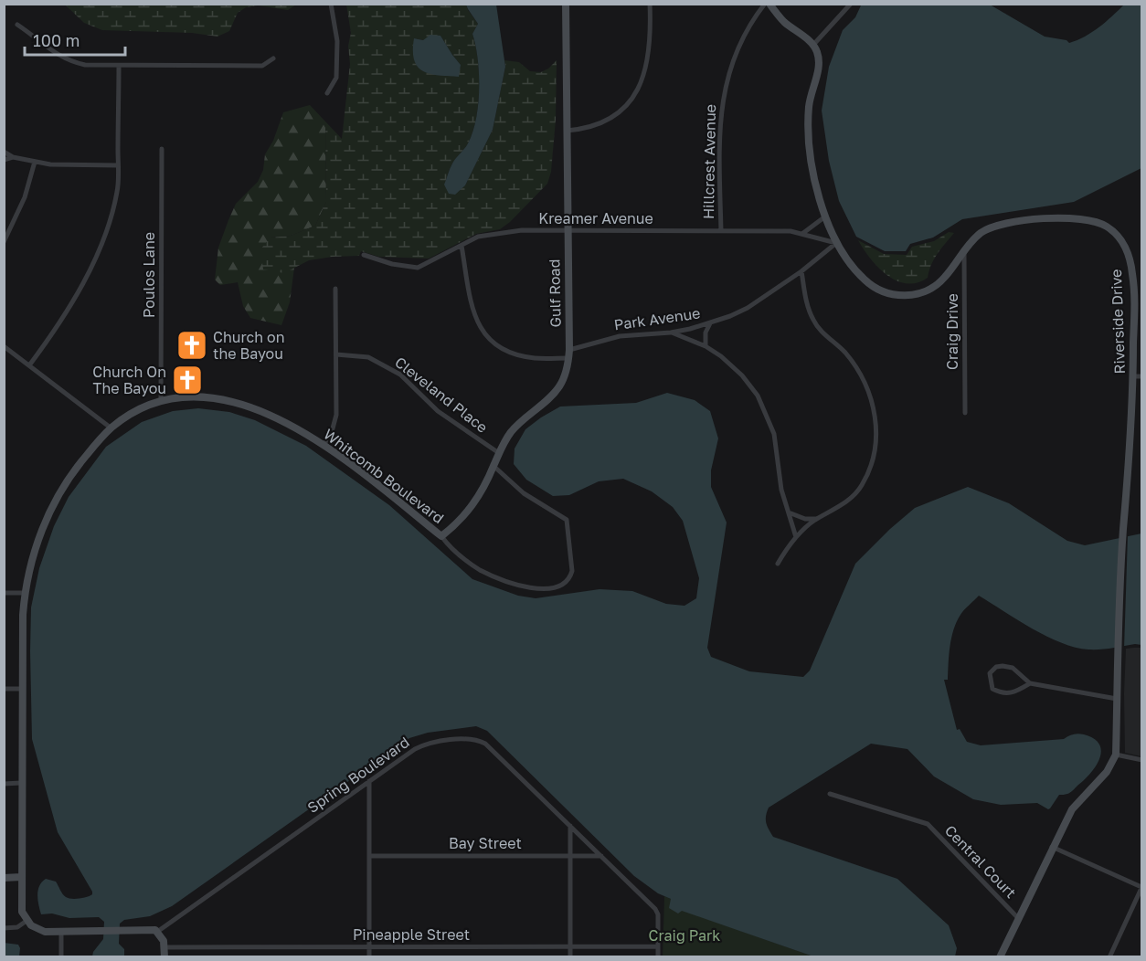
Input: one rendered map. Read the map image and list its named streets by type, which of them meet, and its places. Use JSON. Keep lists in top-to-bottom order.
{
  "streets": {
    "street": [
      "Hillcrest Avenue",
      "Kreamer Avenue",
      "Poulos Lane",
      "Gulf Road",
      "Park Avenue",
      "Riverside Drive",
      "Craig Drive",
      "Cleveland Place",
      "Whitcomb Boulevard",
      "Spring Boulevard",
      "Bay Street",
      "Central Court",
      "Pineapple Street"
    ]
  },
  "crossings": [
    ["Hillcrest Avenue", "Kreamer Avenue"],
    ["Kreamer Avenue", "Gulf Road"],
    ["Kreamer Avenue", "Park Avenue"],
    ["Kreamer Avenue", "Riverside Drive"],
    ["Poulos Lane", "Whitcomb Boulevard"],
    ["Gulf Road", "Park Avenue"],
    ["Gulf Road", "Cleveland Place"],
    ["Gulf Road", "Whitcomb Boulevard"],
    ["Park Avenue", "Riverside Drive"],
    ["Riverside Drive", "Craig Drive"],
    ["Spring Boulevard", "Bay Street"],
    ["Spring Boulevard", "Pineapple Street"]
  ],
  "parks": ["Craig Park"],
  "places": {
    "church": ["Church on the Bayou", "Church On The Bayou"]
  },
  "scale_bar": "100 m"
}
